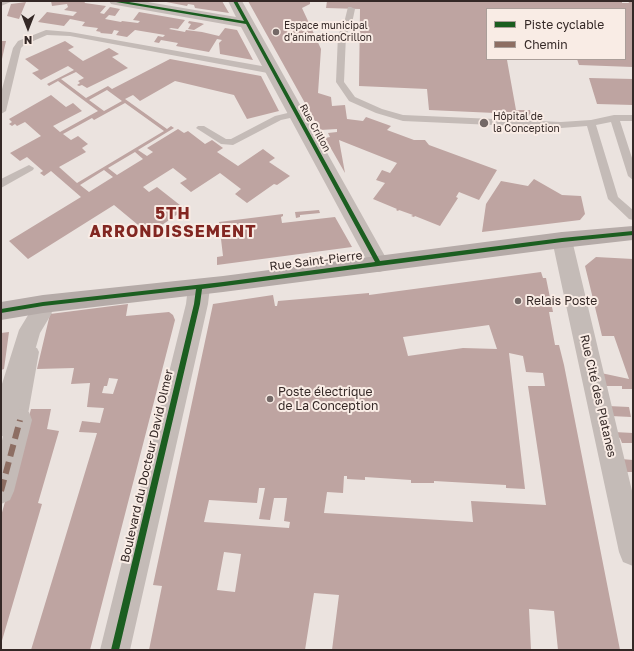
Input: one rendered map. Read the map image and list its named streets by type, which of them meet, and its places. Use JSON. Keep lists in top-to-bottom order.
{
  "streets": {
    "street": [
      "Rue Crillon",
      "Rue Saint-Pierre",
      "Rue Cité des Platanes",
      "Boulevard du Docteur David Olmer"
    ]
  },
  "crossings": [
    ["Rue Crillon", "Rue Saint-Pierre"],
    ["Rue Saint-Pierre", "Rue Cité des Platanes"],
    ["Rue Saint-Pierre", "Boulevard du Docteur David Olmer"]
  ],
  "districts": ["5TH ARRONDISSEMENT"],
  "places": [
    "Espace municipal d'animationCrillon",
    "Hôpital de la Conception",
    "Relais Poste",
    "Poste électrique de La Conception"
  ],
  "legend": ["Piste cyclable", "Chemin"],
  "north": "bottom"
}
